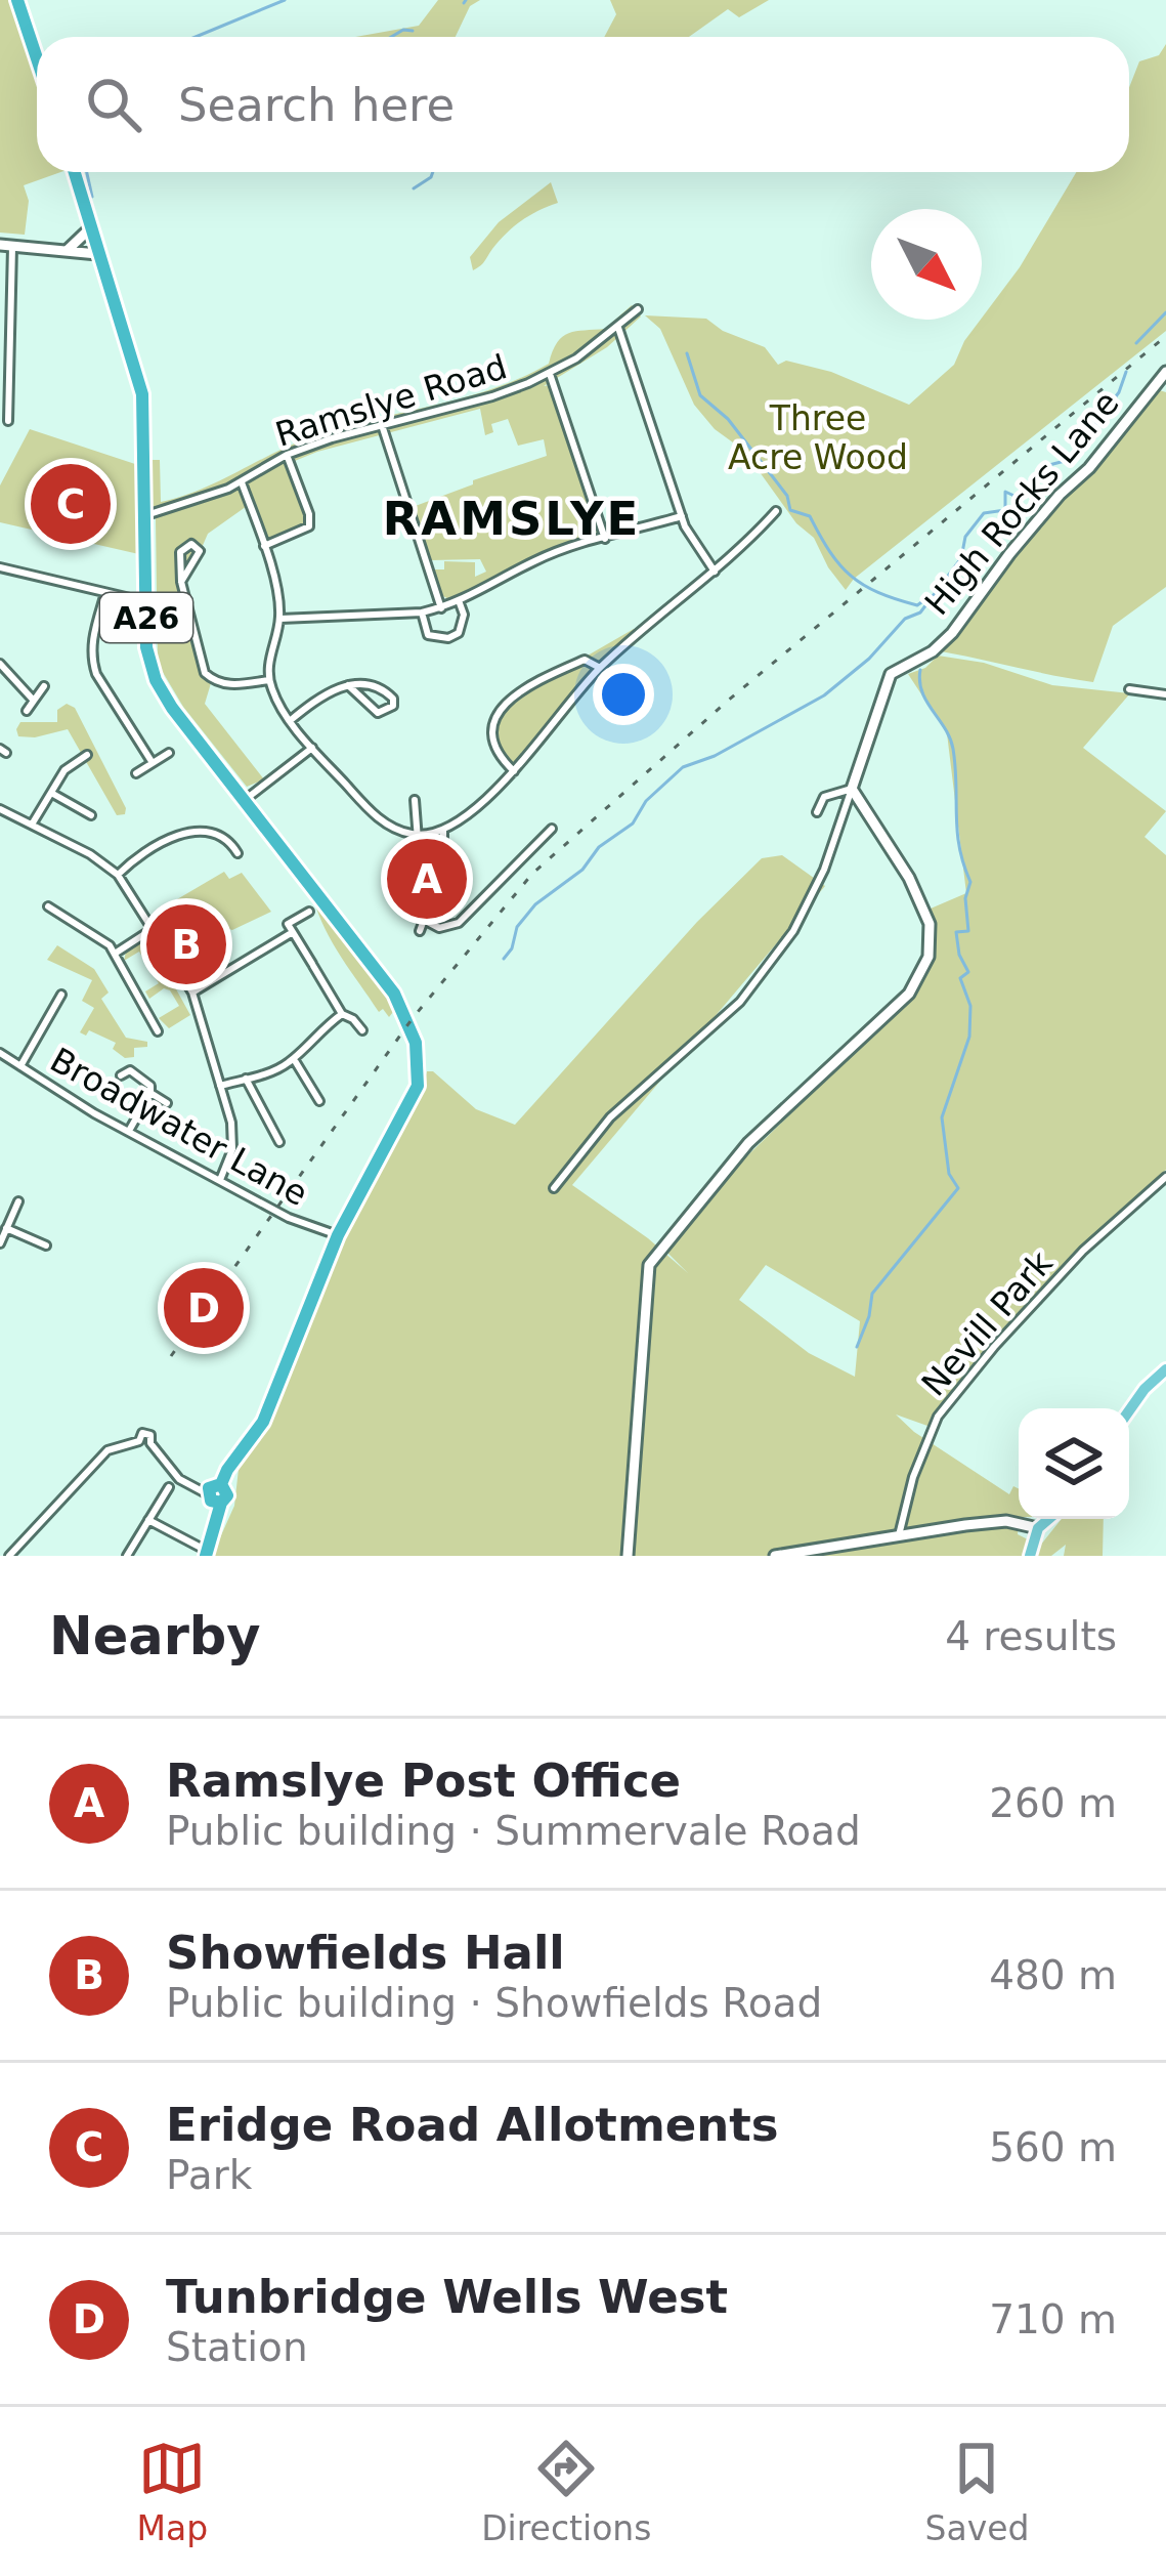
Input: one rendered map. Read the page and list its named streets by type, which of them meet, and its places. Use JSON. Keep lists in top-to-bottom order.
{
  "streets": {
    "highway": ["A26"],
    "street": [
      "Ramslye Road",
      "High Rocks Lane",
      "Broadwater Lane",
      "Nevill Park"
    ]
  },
  "crossings": [
    ["Ramslye Road", "A26"],
    ["A26", "Broadwater Lane"]
  ],
  "districts": ["RAMSLYE"],
  "parks": ["Three Acre Wood"],
  "north": "bottom right",
  "page": {
    "search": "Search here",
    "pins": [
      "C",
      "A",
      "B",
      "D"
    ],
    "heading": ["Nearby", "4 results"],
    "list": [
      {
        "mark": "A",
        "name": "Ramslye Post Office",
        "note": "Public building · Summervale Road",
        "value": "260 m"
      },
      {
        "mark": "B",
        "name": "Showfields Hall",
        "note": "Public building · Showfields Road",
        "value": "480 m"
      },
      {
        "mark": "C",
        "name": "Eridge Road Allotments",
        "note": "Park",
        "value": "560 m"
      },
      {
        "mark": "D",
        "name": "Tunbridge Wells West",
        "note": "Station",
        "value": "710 m"
      }
    ],
    "nav": ["Map", "Directions", "Saved"]
  }
}
